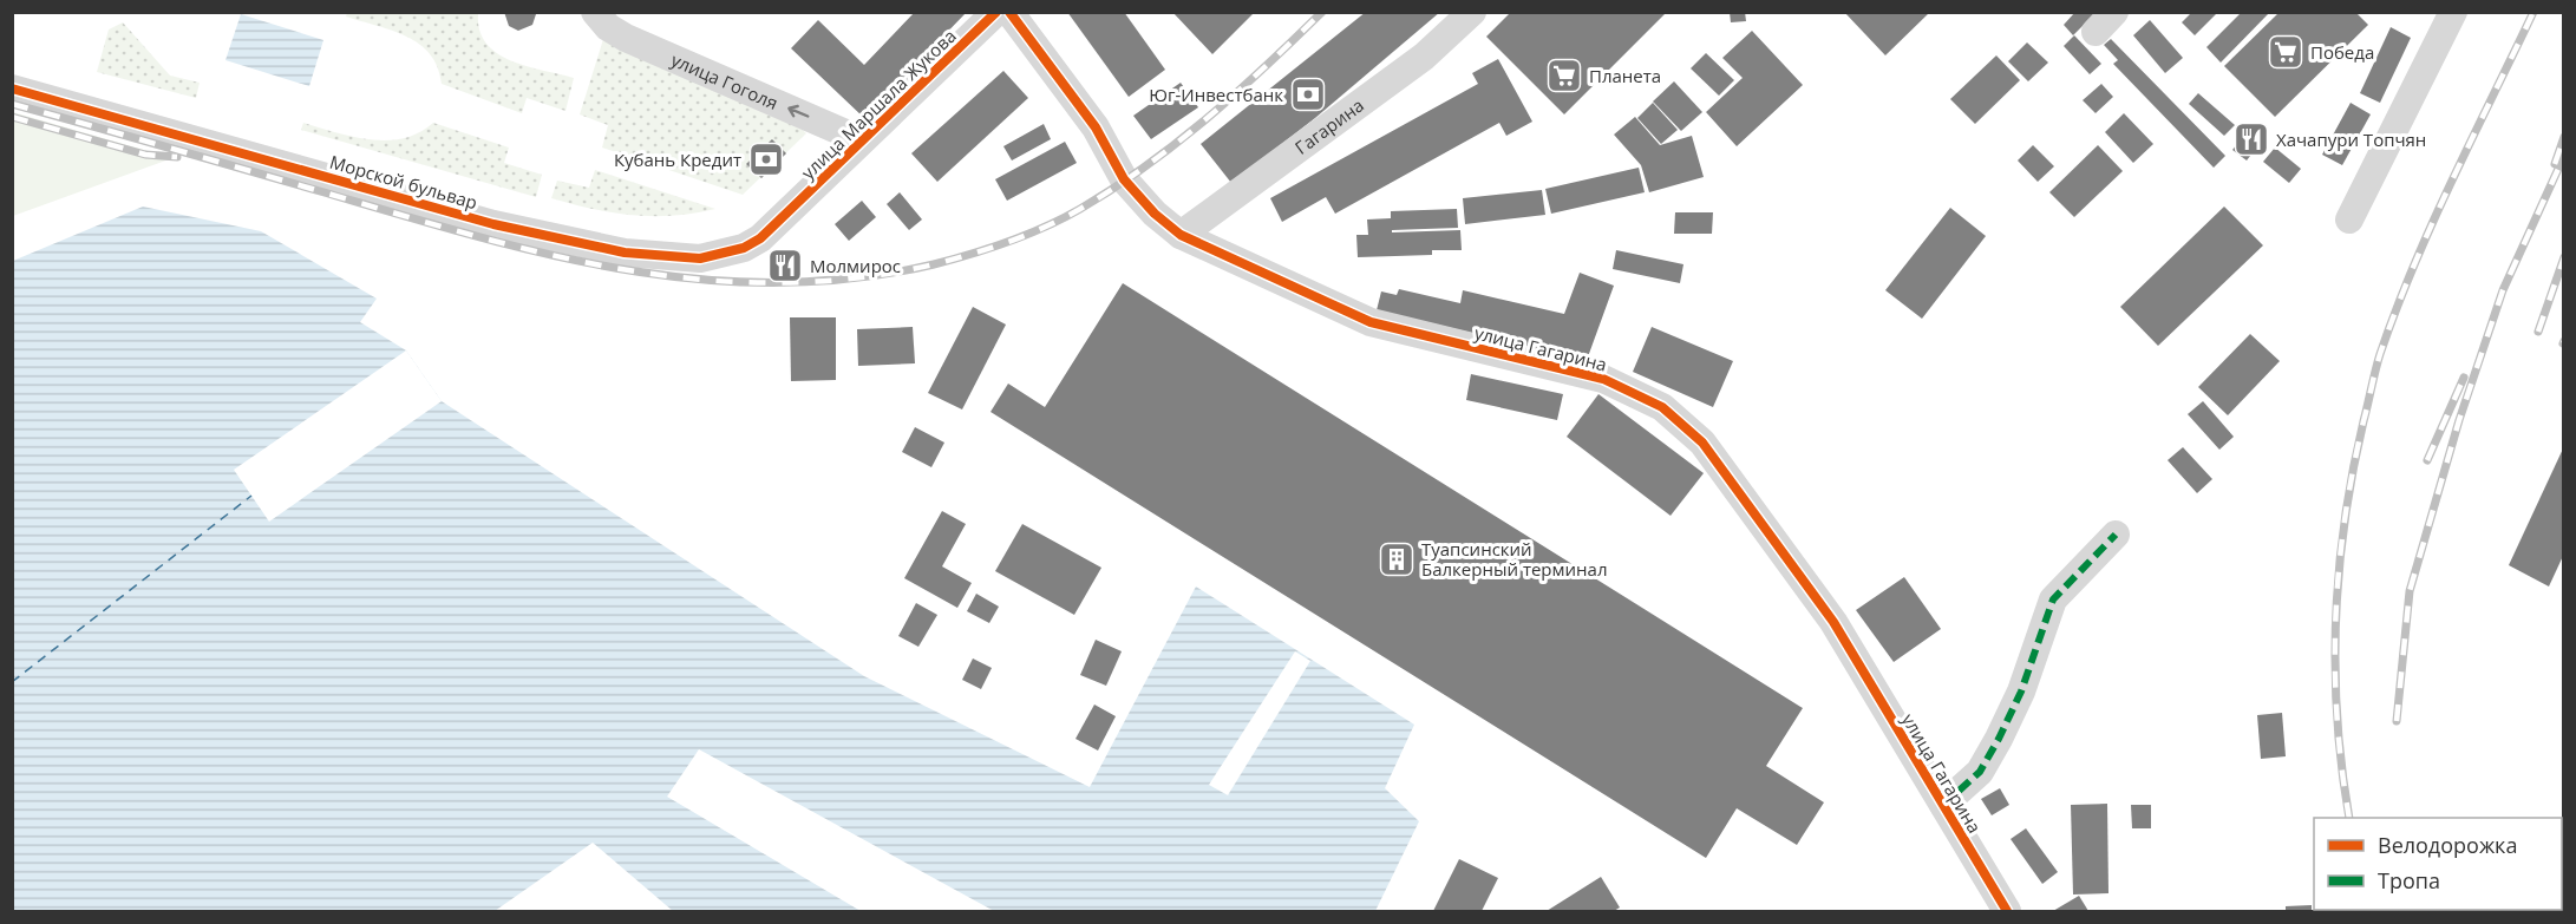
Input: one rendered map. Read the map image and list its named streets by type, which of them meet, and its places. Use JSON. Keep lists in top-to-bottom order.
{
  "streets": {
    "street": [
      "улица Гоголя",
      "улица Маршала Жукова",
      "Гагарина",
      "Морской бульвар",
      "улица Гагарина"
    ]
  },
  "crossings": [
    ["улица Гоголя", "улица Маршала Жукова"],
    ["улица Маршала Жукова", "Морской бульвар"],
    ["Гагарина", "улица Гагарина"]
  ],
  "one_way": ["улица Гоголя"],
  "places": {
    "supermarket": ["Победа", "Планета"],
    "bank": ["Юг-Инвестбанк", "Кубань Кредит"],
    "restaurant": ["Хачапури Топчян", "Молмирос"],
    "building": ["Туапсинский Балкерный терминал"]
  },
  "legend": ["Велодорожка", "Тропа"]
}
